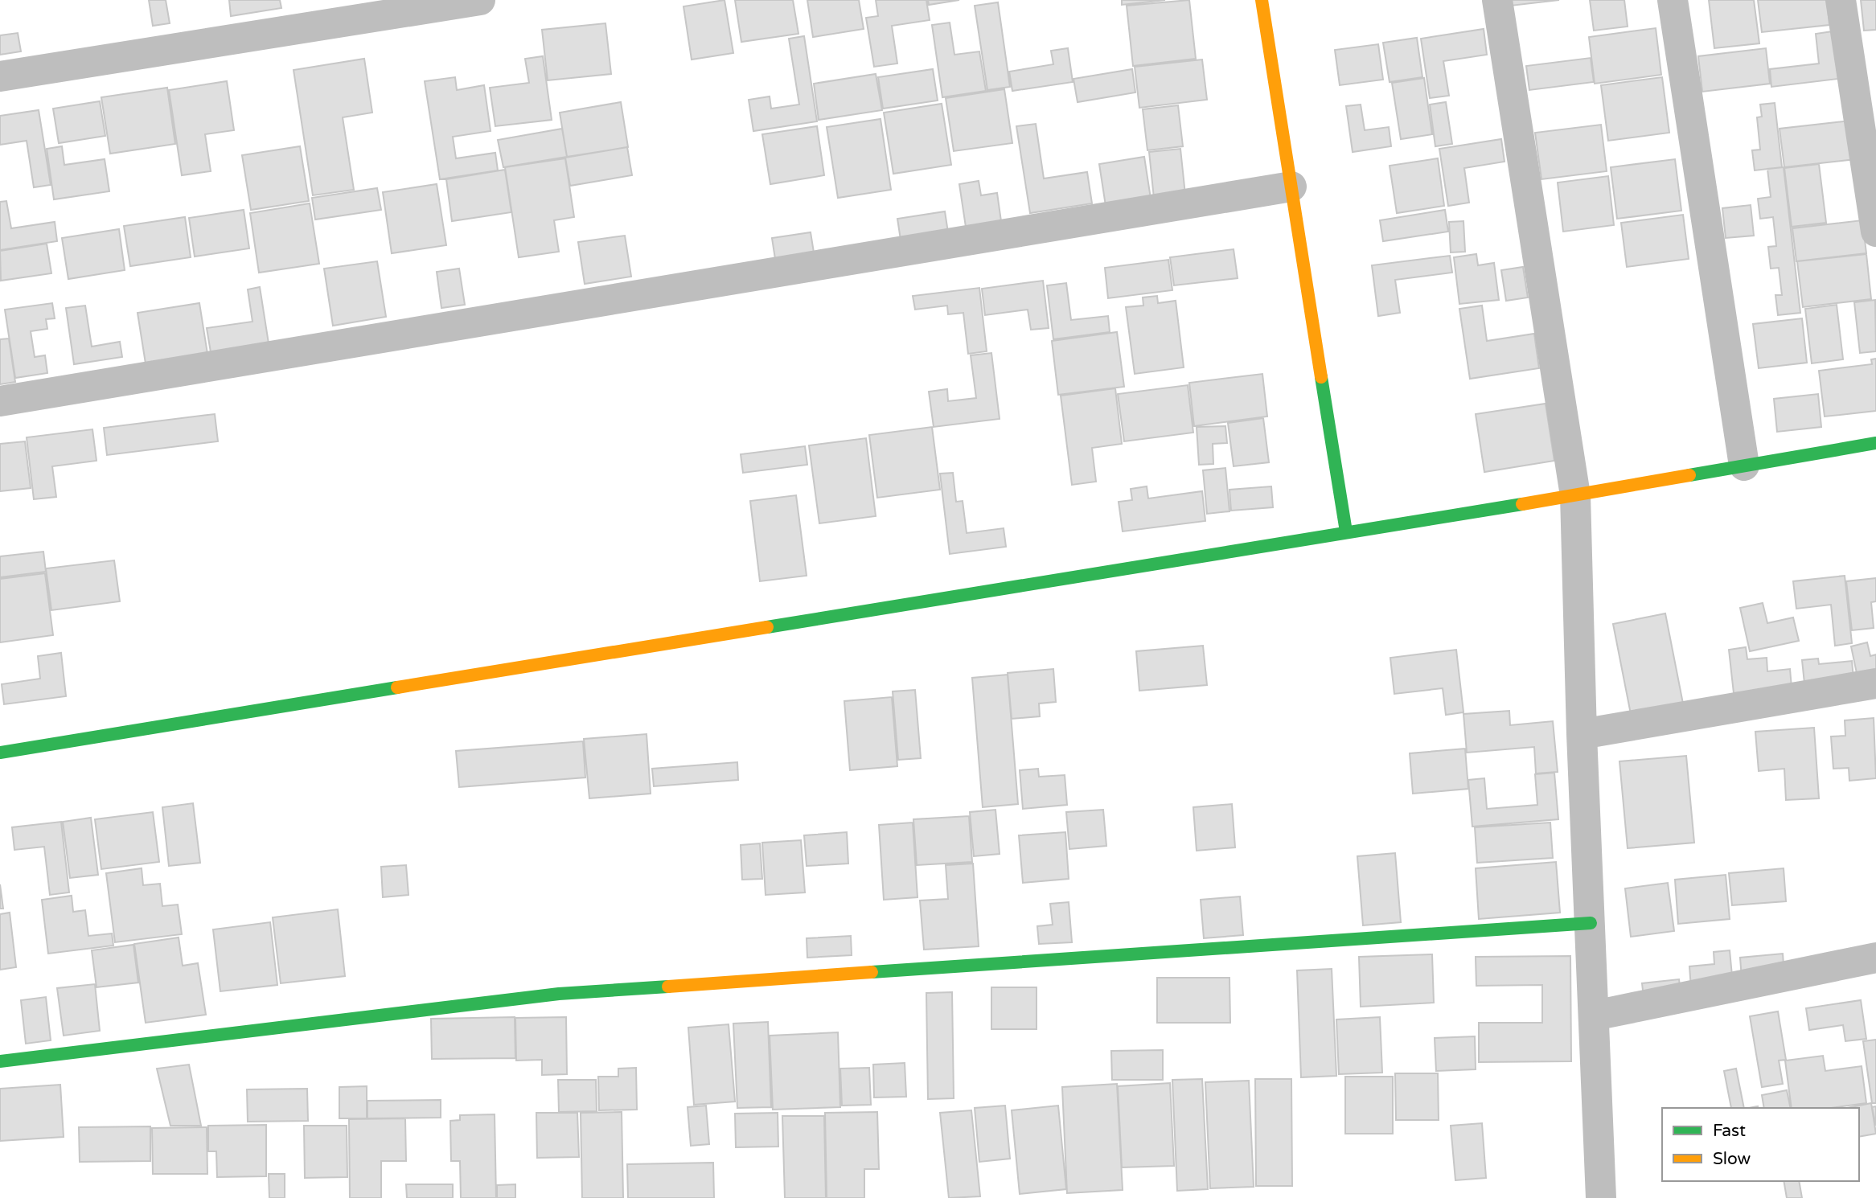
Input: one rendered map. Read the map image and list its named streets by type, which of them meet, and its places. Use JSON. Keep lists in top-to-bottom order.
{
  "legend": ["Fast", "Slow"]
}
